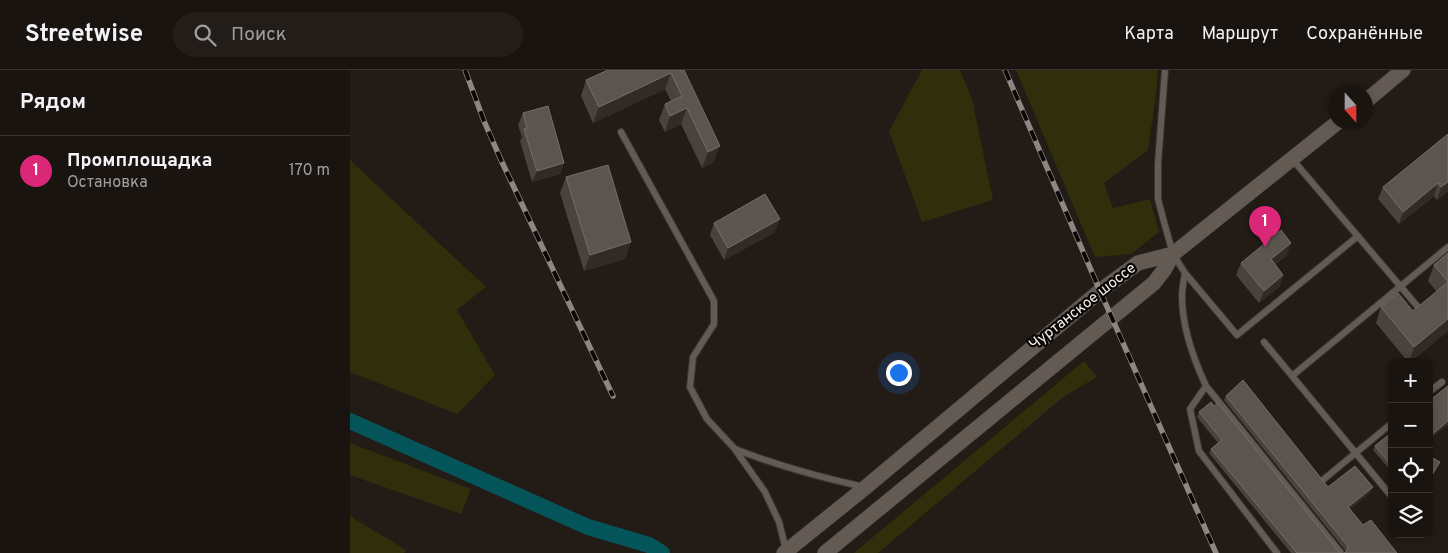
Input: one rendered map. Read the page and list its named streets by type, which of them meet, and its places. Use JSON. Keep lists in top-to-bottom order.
{
  "streets": {
    "street": ["Чуртанское шоссе"]
  },
  "north": "bottom",
  "page": {
    "header": "Streetwise",
    "search": "Поиск",
    "nav": ["Карта", "Маршрут", "Сохранённые"],
    "heading": "Рядом",
    "list": [
      {
        "mark": "1",
        "name": "Промплощадка",
        "note": "Остановка",
        "value": "170 m"
      }
    ],
    "pins": "1",
    "map_buttons": ["+", "−"]
  }
}
